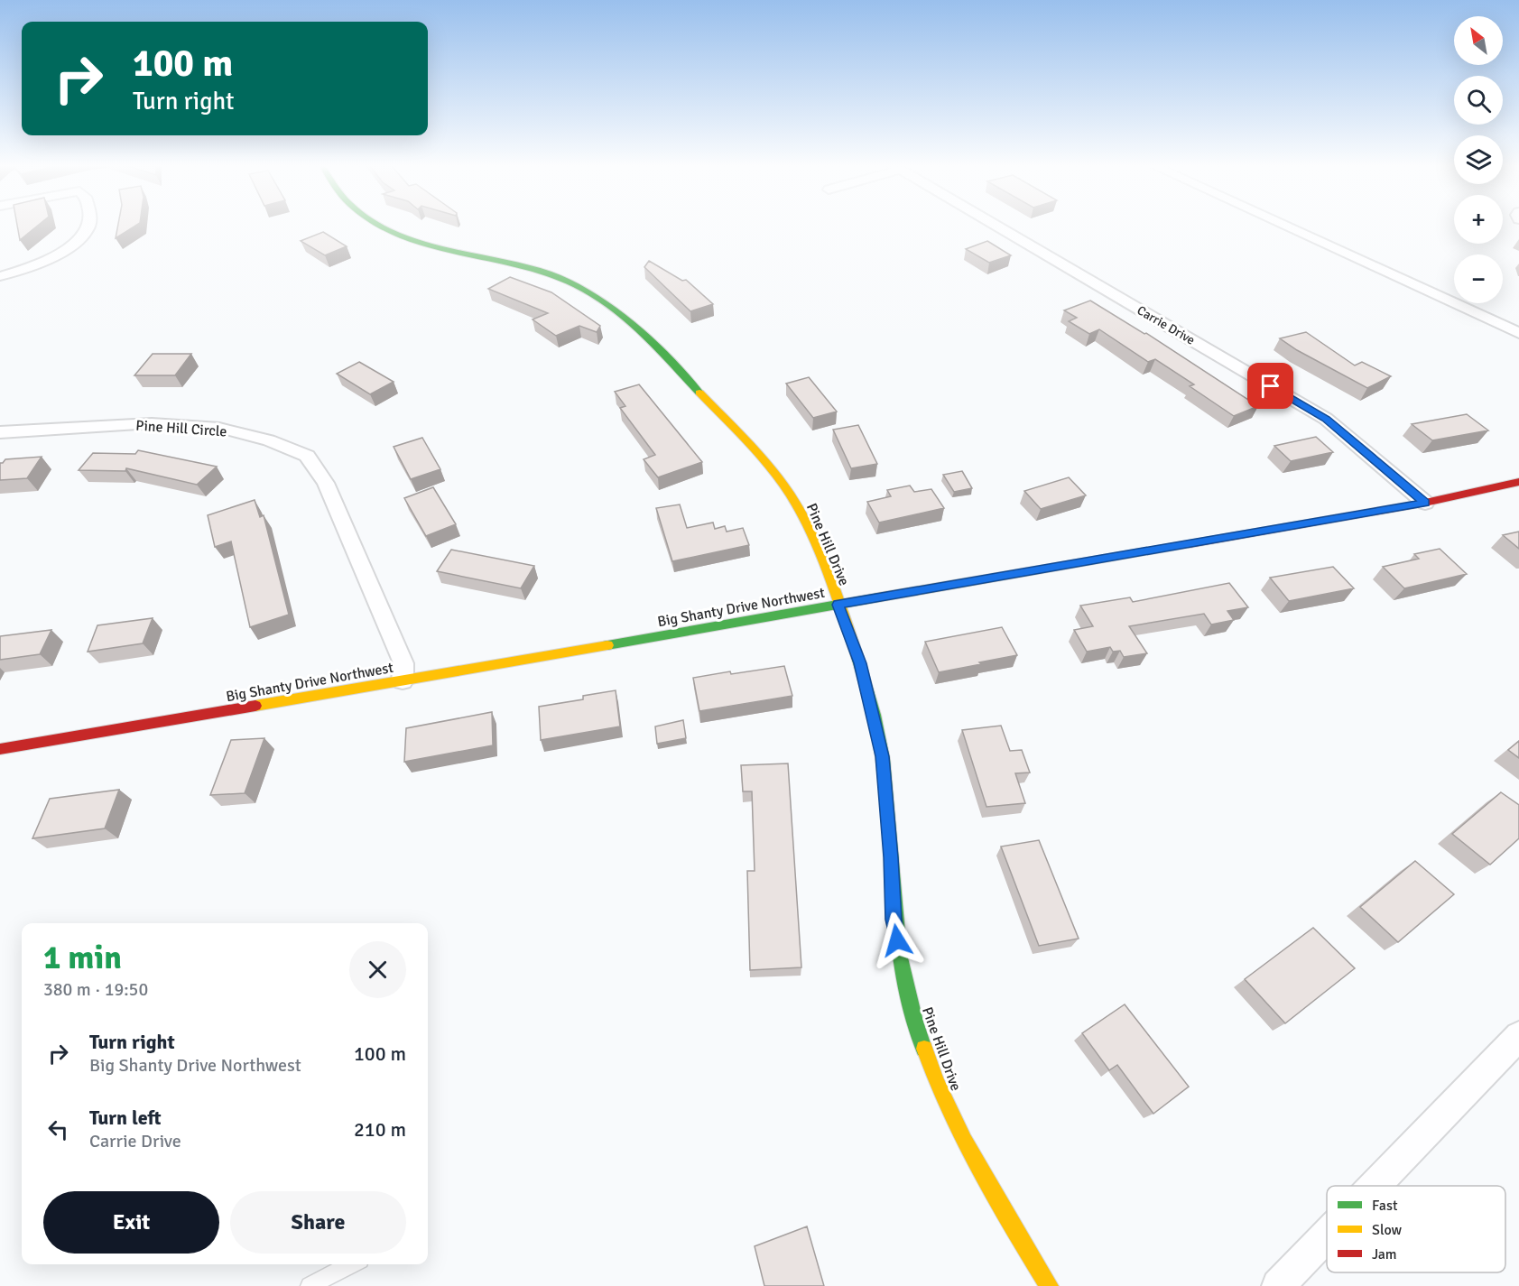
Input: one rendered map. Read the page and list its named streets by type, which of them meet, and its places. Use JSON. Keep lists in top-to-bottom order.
{
  "streets": {
    "street": [
      "Carrie Drive",
      "Pine Hill Circle",
      "Pine Hill Drive",
      "Big Shanty Drive Northwest"
    ]
  },
  "crossings": [
    ["Carrie Drive", "Big Shanty Drive Northwest"],
    ["Pine Hill Circle", "Big Shanty Drive Northwest"],
    ["Pine Hill Drive", "Big Shanty Drive Northwest"]
  ],
  "legend": ["Fast", "Slow", "Jam"],
  "north": "top left",
  "page": {
    "map_buttons": ["+", "−"],
    "turn": ["100 m", "Turn right"],
    "heading": ["1 min", "380 m · 19:50"],
    "list": [
      {
        "name": "Turn right",
        "note": "Big Shanty Drive Northwest",
        "value": "100 m"
      },
      {
        "name": "Turn left",
        "note": "Carrie Drive",
        "value": "210 m"
      }
    ],
    "buttons": ["Exit", "Share"]
  }
}
